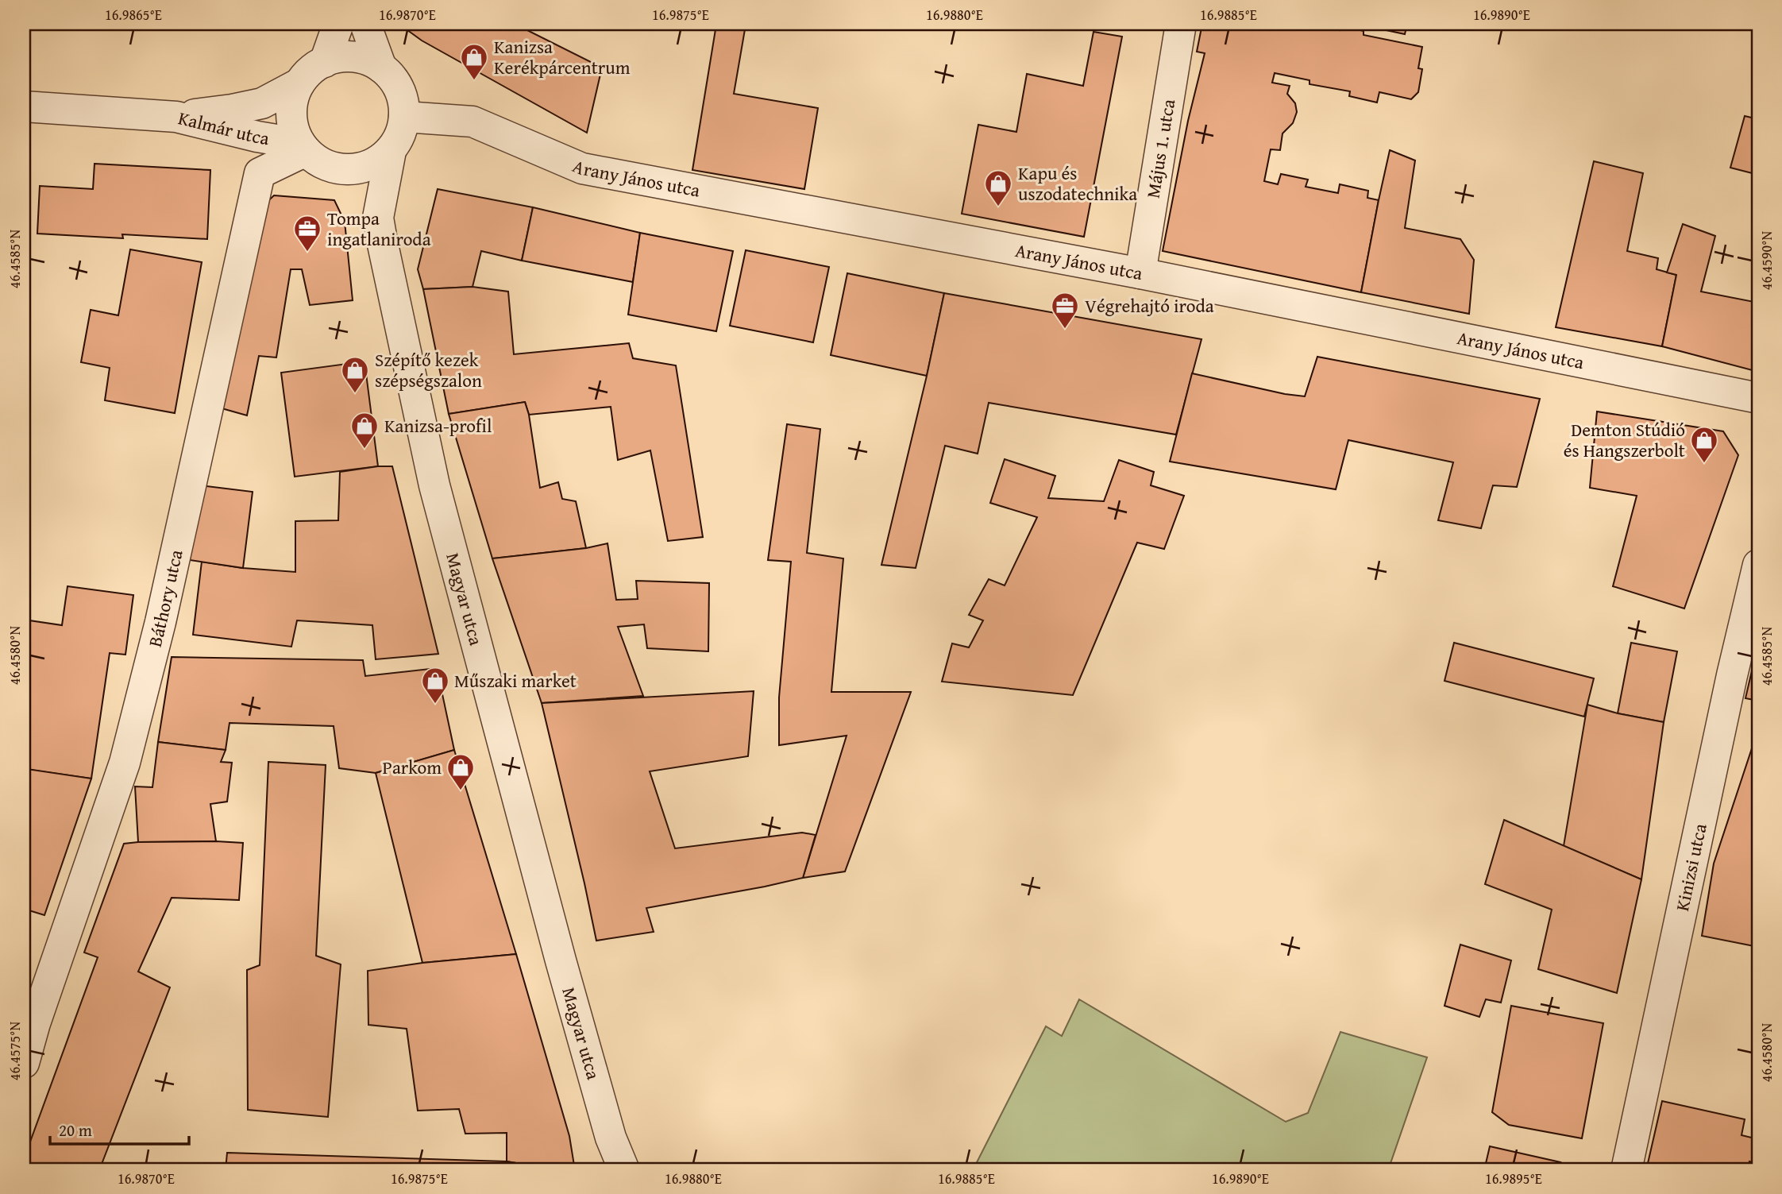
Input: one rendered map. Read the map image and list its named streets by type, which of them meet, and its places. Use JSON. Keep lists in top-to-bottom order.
{
  "streets": {
    "street": [
      "Kalmár utca",
      "Május 1. utca",
      "Arany János utca",
      "Báthory utca",
      "Magyar utca",
      "Kinizsi utca"
    ]
  },
  "crossings": [
    ["Kalmár utca", "Arany János utca"],
    ["Kalmár utca", "Báthory utca"],
    ["Kalmár utca", "Magyar utca"],
    ["Május 1. utca", "Arany János utca"],
    ["Arany János utca", "Báthory utca"],
    ["Arany János utca", "Magyar utca"],
    ["Báthory utca", "Magyar utca"]
  ],
  "places": {
    "shop": [
      "Kanizsa Kerékpárcentrum",
      "Kapu és uszodatechnika",
      "Szépítő kezek szépségszalon",
      "Kanizsa-profil",
      "Demton Stúdió és Hangszerbolt",
      "Műszaki market",
      "Parkom"
    ],
    "office": ["Tompa ingatlaniroda", "Végrehajtó iroda"]
  },
  "scale_bar": "20 m",
  "coordinates": [
    "16.9865°E",
    "16.9870°E",
    "16.9875°E",
    "16.9880°E",
    "16.9885°E",
    "16.9890°E",
    "46.4585°N",
    "46.4590°N",
    "46.4580°N",
    "46.4575°N",
    "16.9895°E"
  ]
}
